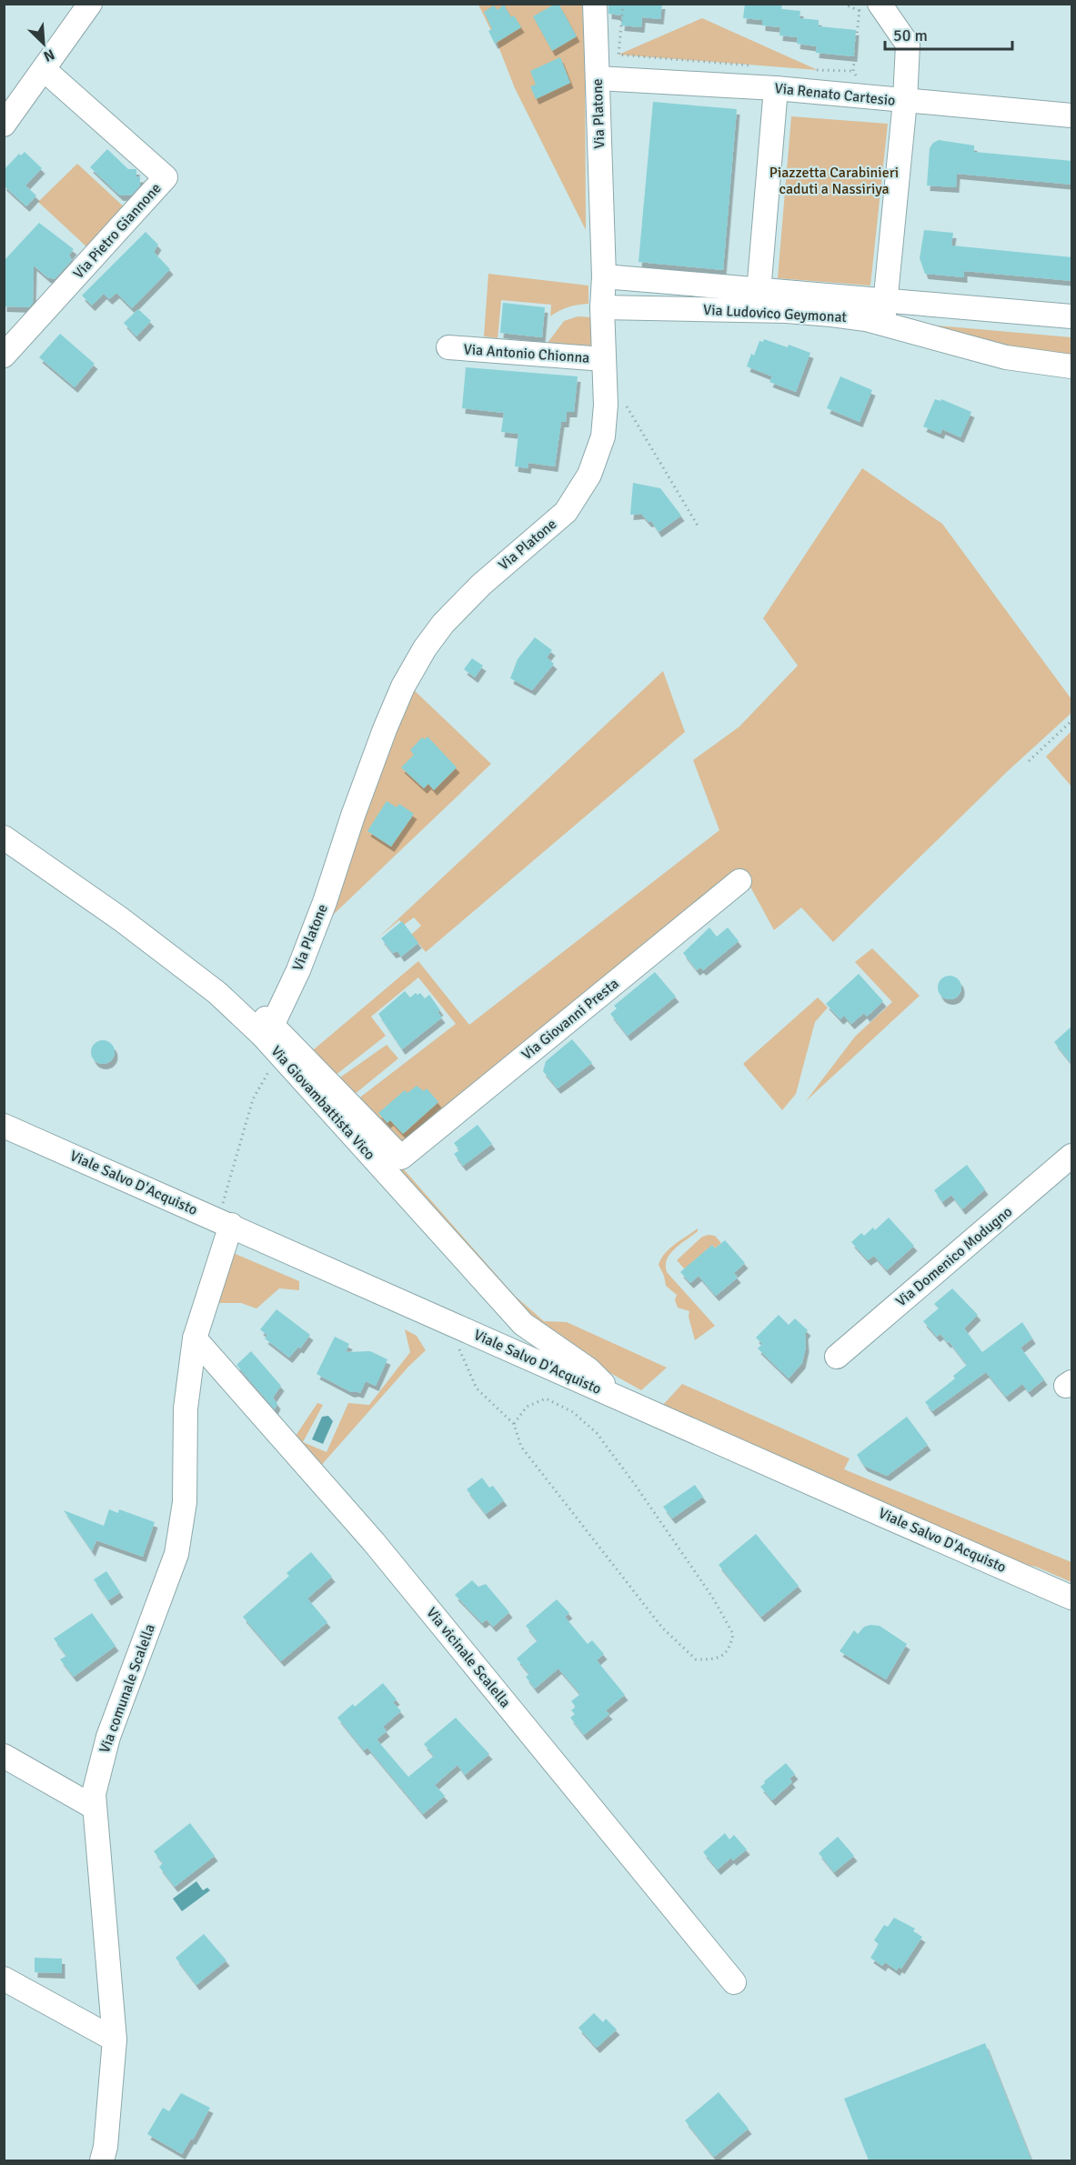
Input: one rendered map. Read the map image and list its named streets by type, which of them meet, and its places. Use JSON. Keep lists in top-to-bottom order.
{
  "streets": {
    "street": [
      "Via Renato Cartesio",
      "Via Platone",
      "Via Pietro Giannone",
      "Via Ludovico Geymonat",
      "Via Antonio Chionna",
      "Via Giovanni Presta",
      "Via Giovambattista Vico",
      "Viale Salvo D'Acquisto",
      "Via Domenico Modugno",
      "Via vicinale Scalella",
      "Via comunale Scalella"
    ]
  },
  "crossings": [
    ["Via Renato Cartesio", "Via Platone"],
    ["Via Platone", "Via Ludovico Geymonat"],
    ["Via Platone", "Via Antonio Chionna"],
    ["Via Platone", "Via Giovanni Presta"],
    ["Via Platone", "Via Giovambattista Vico"],
    ["Via Giovanni Presta", "Via Giovambattista Vico"],
    ["Via Giovambattista Vico", "Viale Salvo D'Acquisto"],
    ["Viale Salvo D'Acquisto", "Via comunale Scalella"],
    ["Via vicinale Scalella", "Via comunale Scalella"]
  ],
  "parks": ["Piazzetta Carabinieri caduti a Nassiriya"],
  "scale_bar": "50 m",
  "north": "bottom right"
}
